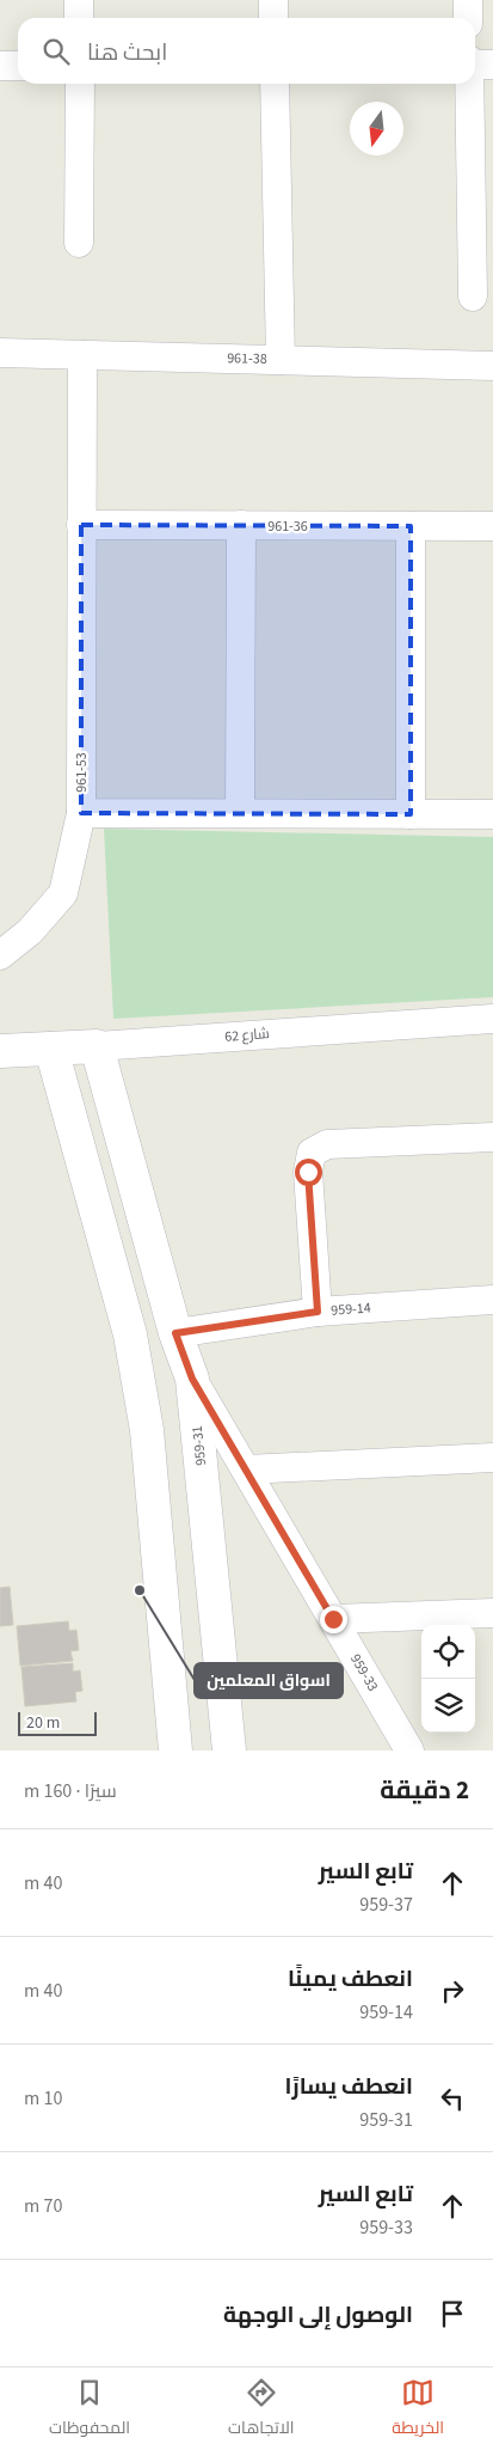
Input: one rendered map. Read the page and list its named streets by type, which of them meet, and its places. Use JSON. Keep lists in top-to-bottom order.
{
  "streets": {
    "street": [
      "961-38",
      "961-36",
      "961-53",
      "شارع 62",
      "959-14",
      "959-31",
      "959-33"
    ]
  },
  "crossings": [
    ["961-38", "961-53"],
    ["961-36", "961-53"],
    ["شارع 62", "959-31"],
    ["959-14", "959-31"],
    ["959-31", "959-33"]
  ],
  "places": ["اسواق المعلمين"],
  "scale_bar": "20 m",
  "north": "bottom",
  "page": {
    "search": "ابحث هنا",
    "scale": "20 m",
    "heading": ["2 دقيقة", "سيرًا · 160 m"],
    "list": [
      ["تابع السير", "959-37", "40 m"],
      ["انعطف يمينًا", "959-14", "40 m"],
      ["انعطف يسارًا", "959-31", "10 m"],
      ["تابع السير", "959-33", "70 m"],
      "الوصول إلى الوجهة"
    ],
    "nav": ["الخريطة", "الاتجاهات", "المحفوظات"]
  }
}
